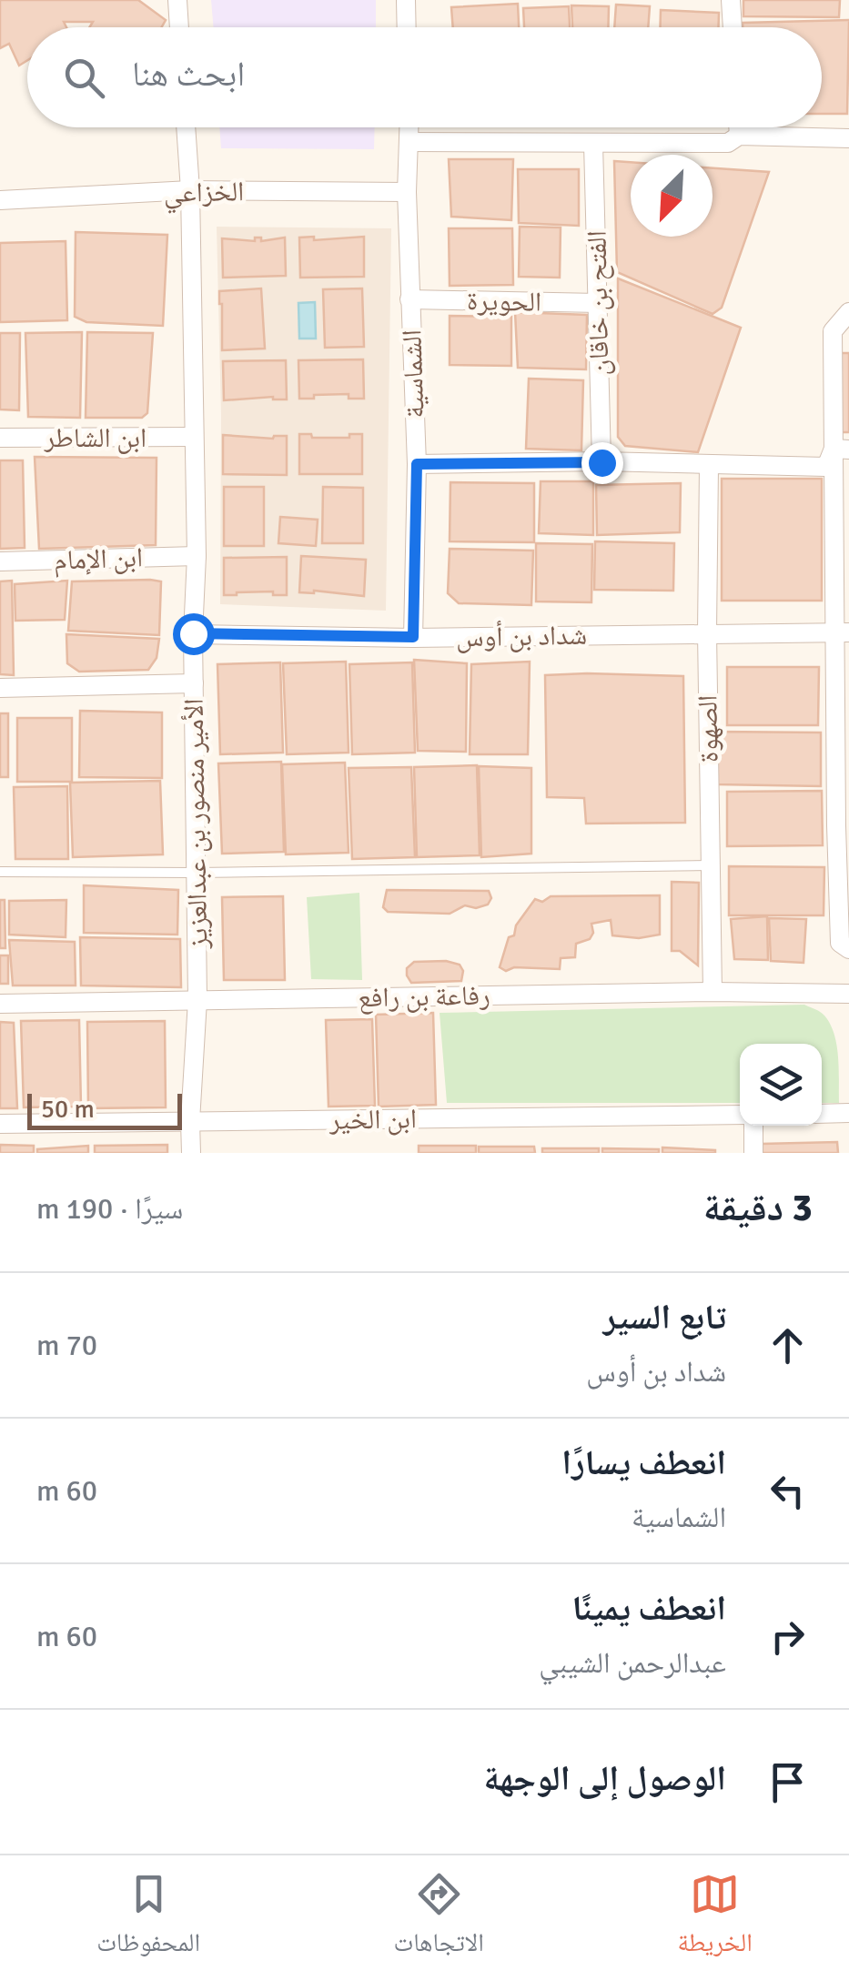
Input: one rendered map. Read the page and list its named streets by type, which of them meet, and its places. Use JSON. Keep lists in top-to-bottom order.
{
  "streets": {
    "street": [
      "الخزاعي",
      "الحويرة",
      "الفتح بن خاقان",
      "الشماسية",
      "ابن الشاطر",
      "ابن الإمام",
      "شداد بن أوس",
      "الصهوة",
      "الأمير منصور بن عبدالعزيز",
      "رفاعة بن رافع",
      "ابن الخير"
    ]
  },
  "crossings": [
    ["الخزاعي", "الشماسية"],
    ["الخزاعي", "الأمير منصور بن عبدالعزيز"],
    ["الحويرة", "الفتح بن خاقان"],
    ["الحويرة", "الشماسية"],
    ["الشماسية", "شداد بن أوس"],
    ["ابن الشاطر", "الأمير منصور بن عبدالعزيز"],
    ["ابن الإمام", "الأمير منصور بن عبدالعزيز"],
    ["شداد بن أوس", "الصهوة"],
    ["شداد بن أوس", "الأمير منصور بن عبدالعزيز"],
    ["الصهوة", "رفاعة بن رافع"],
    ["الأمير منصور بن عبدالعزيز", "رفاعة بن رافع"],
    ["الأمير منصور بن عبدالعزيز", "ابن الخير"]
  ],
  "scale_bar": "50 m",
  "north": "bottom left",
  "page": {
    "search": "ابحث هنا",
    "scale": "50 m",
    "heading": ["3 دقيقة", "سيرًا · 190 m"],
    "list": [
      ["تابع السير", "شداد بن أوس", "70 m"],
      ["انعطف يسارًا", "الشماسية", "60 m"],
      ["انعطف يمينًا", "عبدالرحمن الشيبي", "60 m"],
      "الوصول إلى الوجهة"
    ],
    "nav": ["الخريطة", "الاتجاهات", "المحفوظات"]
  }
}
